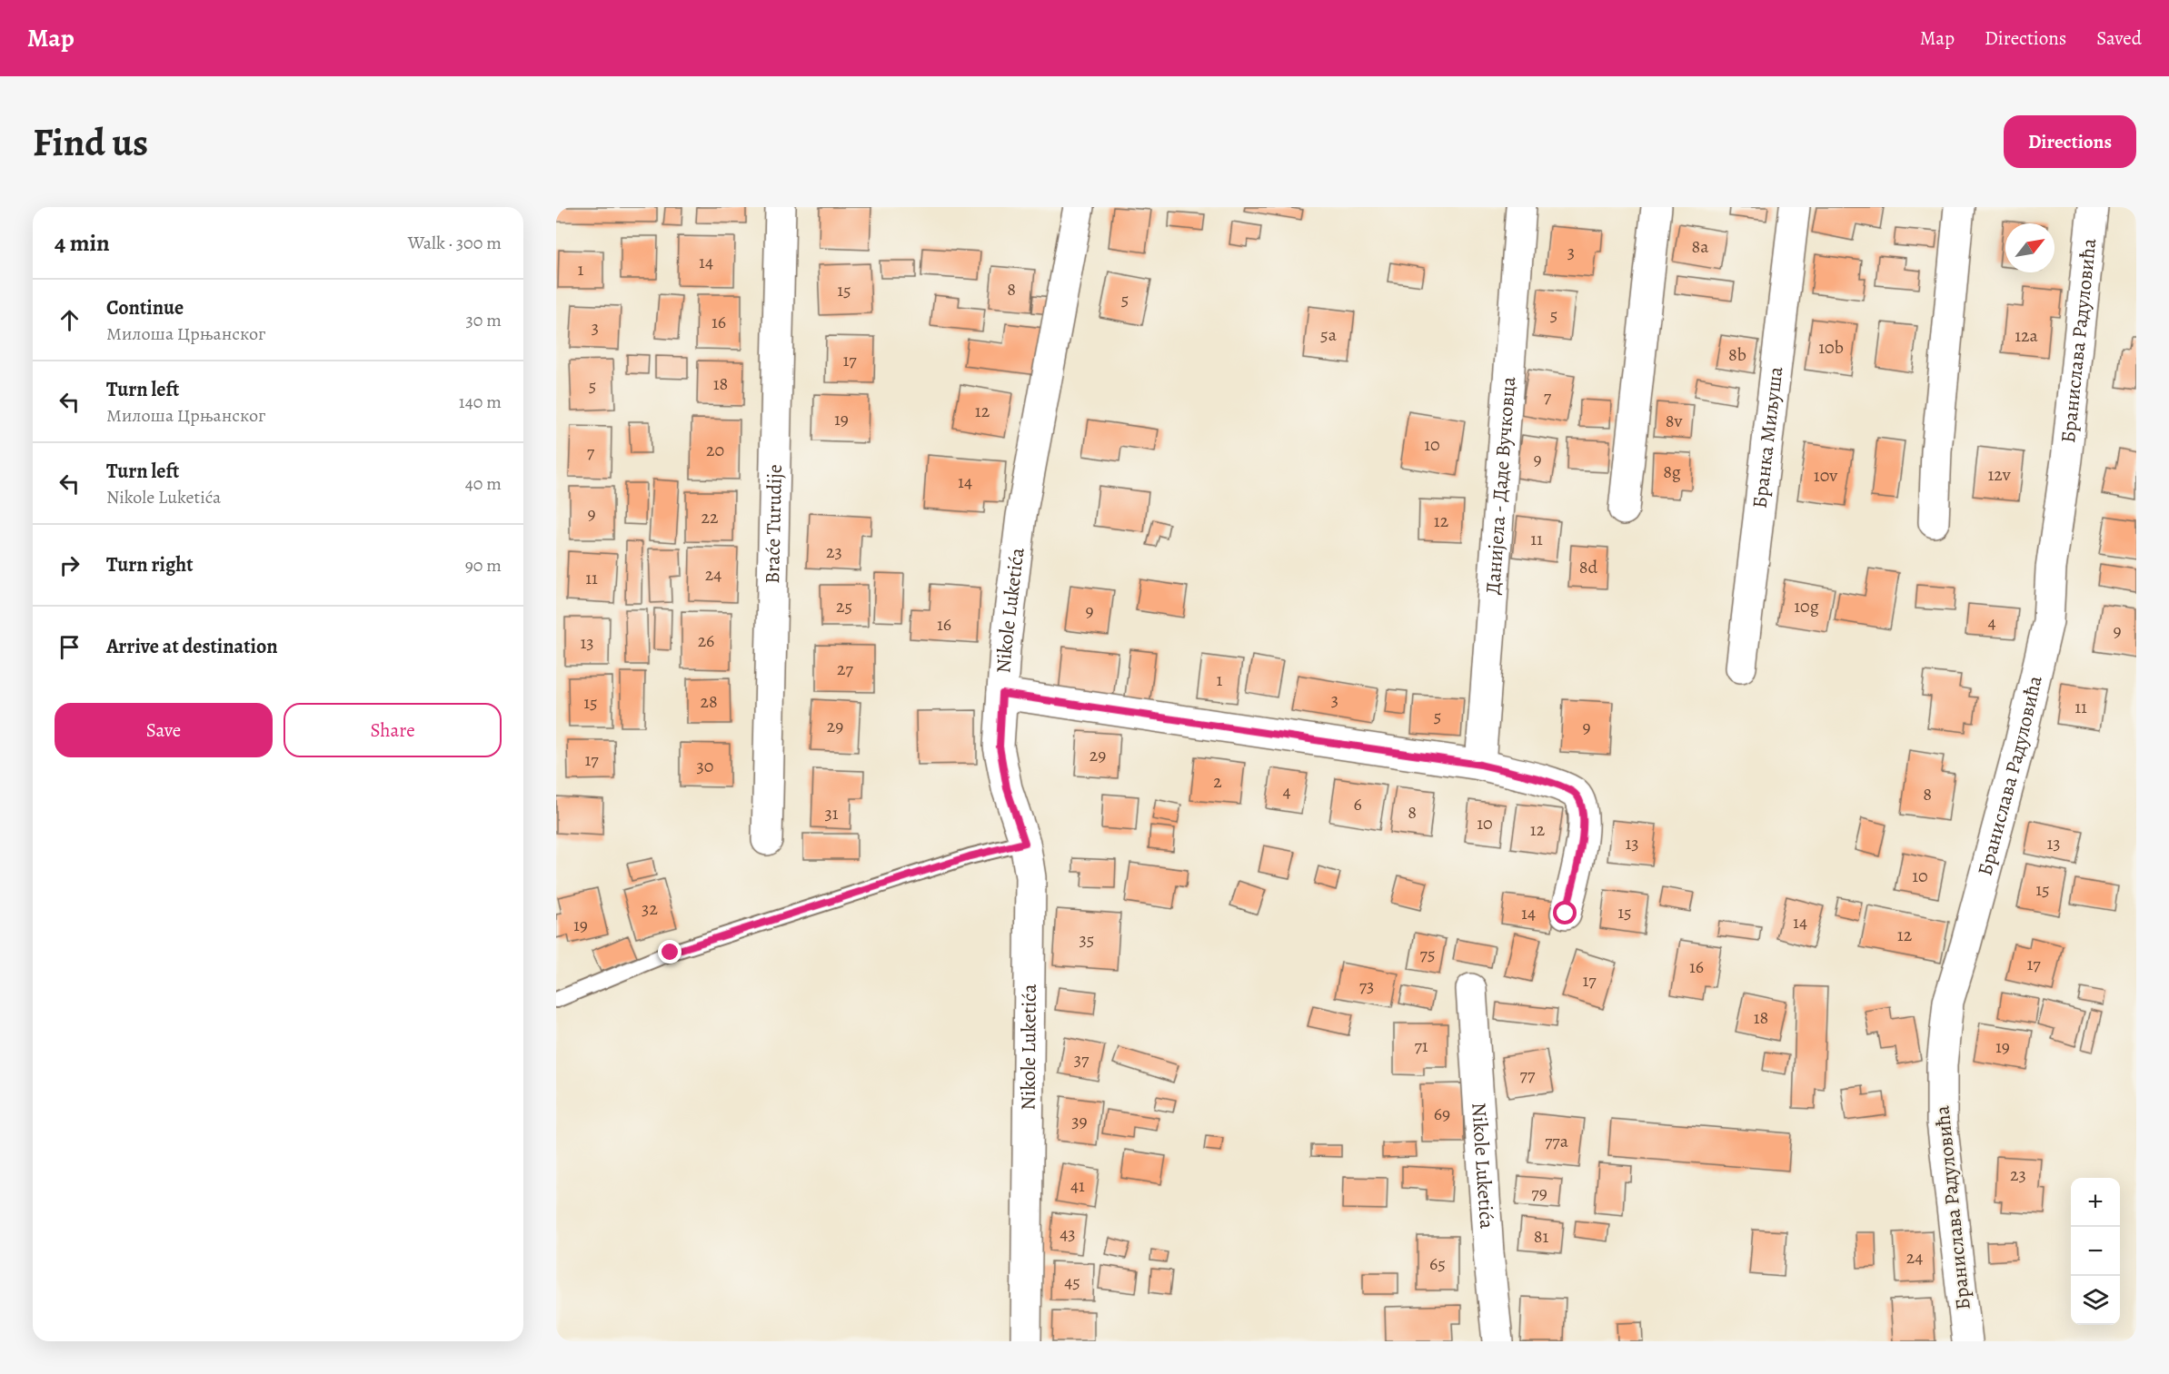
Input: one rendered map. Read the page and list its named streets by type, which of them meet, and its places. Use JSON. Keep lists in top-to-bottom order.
{
  "streets": {
    "street": [
      "Бранислава Радуловића",
      "Бранка Миљуша",
      "Данијела - Даде Вучковца",
      "Braće Turudije",
      "Nikole Luketića"
    ]
  },
  "house_numbers": [
    "8a",
    "3",
    "14",
    "1",
    "8",
    "15",
    "5",
    "5",
    "16",
    "3",
    "5a",
    "12a",
    "10b",
    "8b",
    "17",
    "18",
    "5",
    "7",
    "12",
    "19",
    "8v",
    "10",
    "20",
    "7",
    "9",
    "8g",
    "12v",
    "10v",
    "14",
    "9",
    "22",
    "12",
    "11",
    "23",
    "8d",
    "24",
    "11",
    "25",
    "10g",
    "9",
    "4",
    "16",
    "9",
    "26",
    "13",
    "27",
    "1",
    "3",
    "28",
    "15",
    "11",
    "5",
    "29",
    "9",
    "29",
    "17",
    "30",
    "2",
    "4",
    "8",
    "6",
    "8",
    "31",
    "10",
    "12",
    "13",
    "13",
    "10",
    "15",
    "32",
    "15",
    "14",
    "14",
    "19",
    "12",
    "35",
    "75",
    "17",
    "16",
    "17",
    "73",
    "18",
    "71",
    "19",
    "37",
    "77",
    "69",
    "39",
    "77a",
    "23",
    "41",
    "79",
    "43",
    "81",
    "24",
    "65",
    "45"
  ],
  "north": "top right",
  "page": {
    "header": "Map",
    "nav": ["Map", "Directions", "Saved"],
    "buttons": [
      "Directions",
      ["Save", "Share"]
    ],
    "title": "Find us",
    "heading": ["4 min", "Walk · 300 m"],
    "list": [
      ["Continue", "Милоша Црњанског", "30 m"],
      ["Turn left", "Милоша Црњанског", "140 m"],
      ["Turn left", "Nikole Luketića", "40 m"],
      ["Turn right", "90 m"],
      "Arrive at destination"
    ],
    "map_buttons": ["+", "−"]
  }
}
